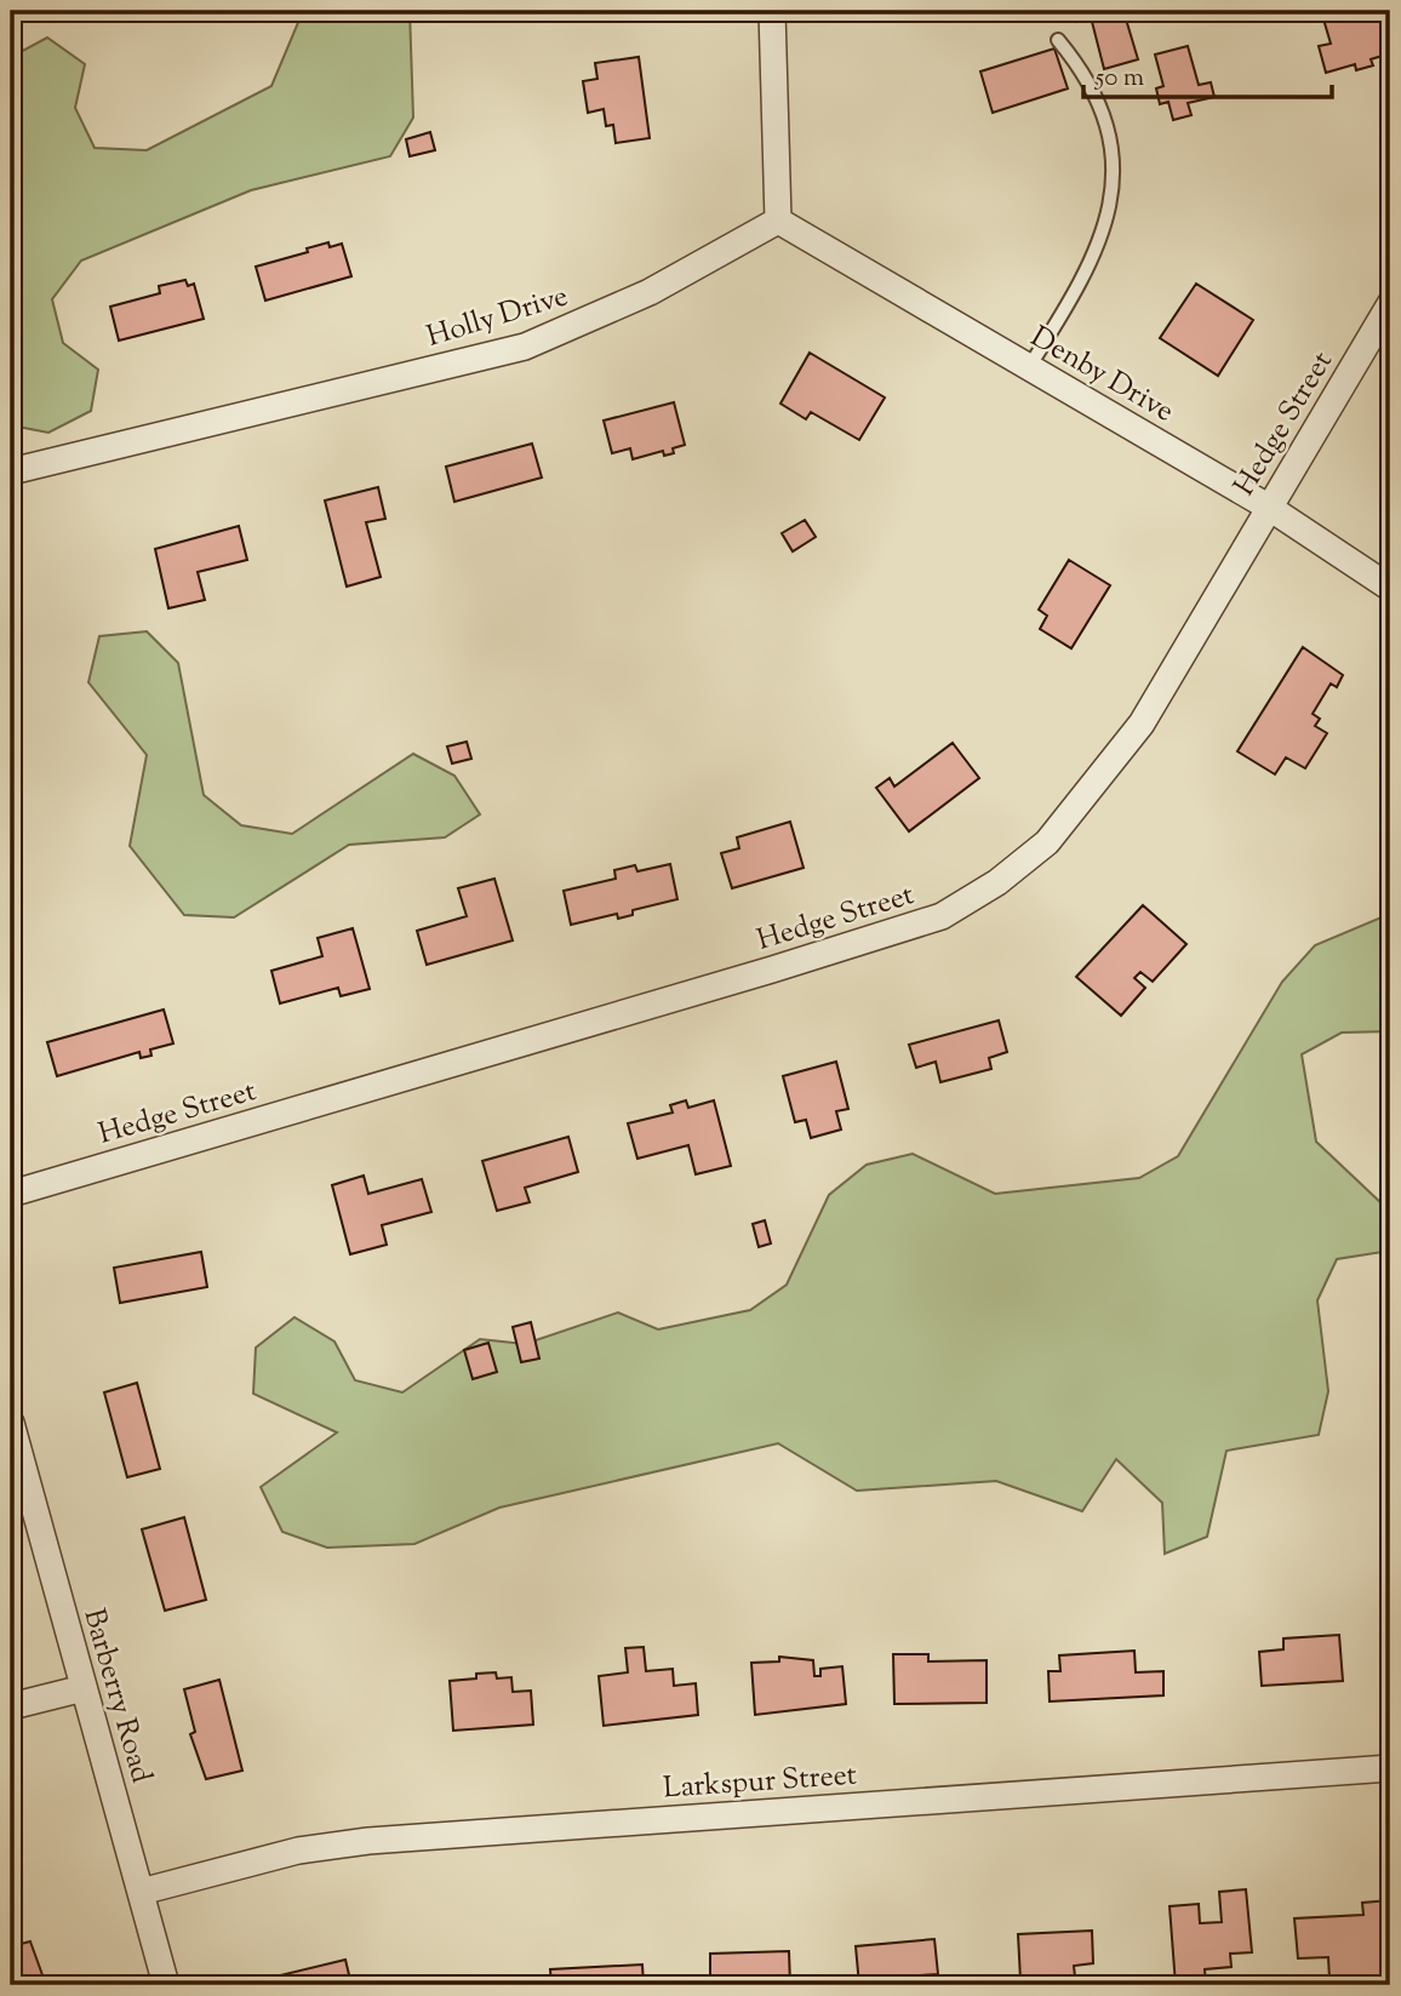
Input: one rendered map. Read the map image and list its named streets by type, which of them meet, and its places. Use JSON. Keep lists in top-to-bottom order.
{
  "streets": {
    "street": [
      "Holly Drive",
      "Denby Drive",
      "Hedge Street",
      "Barberry Road",
      "Larkspur Street"
    ]
  },
  "crossings": [
    ["Holly Drive", "Denby Drive"],
    ["Denby Drive", "Hedge Street"],
    ["Barberry Road", "Larkspur Street"]
  ],
  "scale_bar": "50 m"
}
